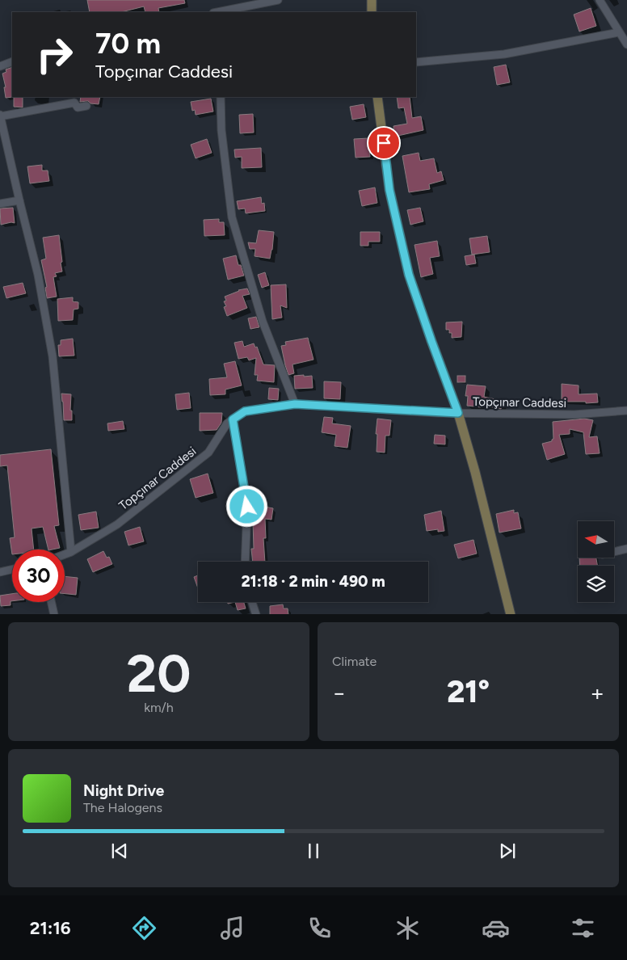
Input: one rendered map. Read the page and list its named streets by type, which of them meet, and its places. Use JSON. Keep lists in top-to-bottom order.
{
  "streets": {
    "street": ["Topçınar Caddesi"]
  },
  "north": "left",
  "page": {
    "turn": ["70 m", "Topçınar Caddesi"],
    "limit": "30",
    "trip": "21:18 · 2 min · 490 m",
    "tile": [
      ["20", "km/h"],
      "Climate"
    ],
    "heat": ["−", "21°", "+"],
    "song": ["Night Drive", "The Halogens"],
    "tabs": "21:16"
  }
}
